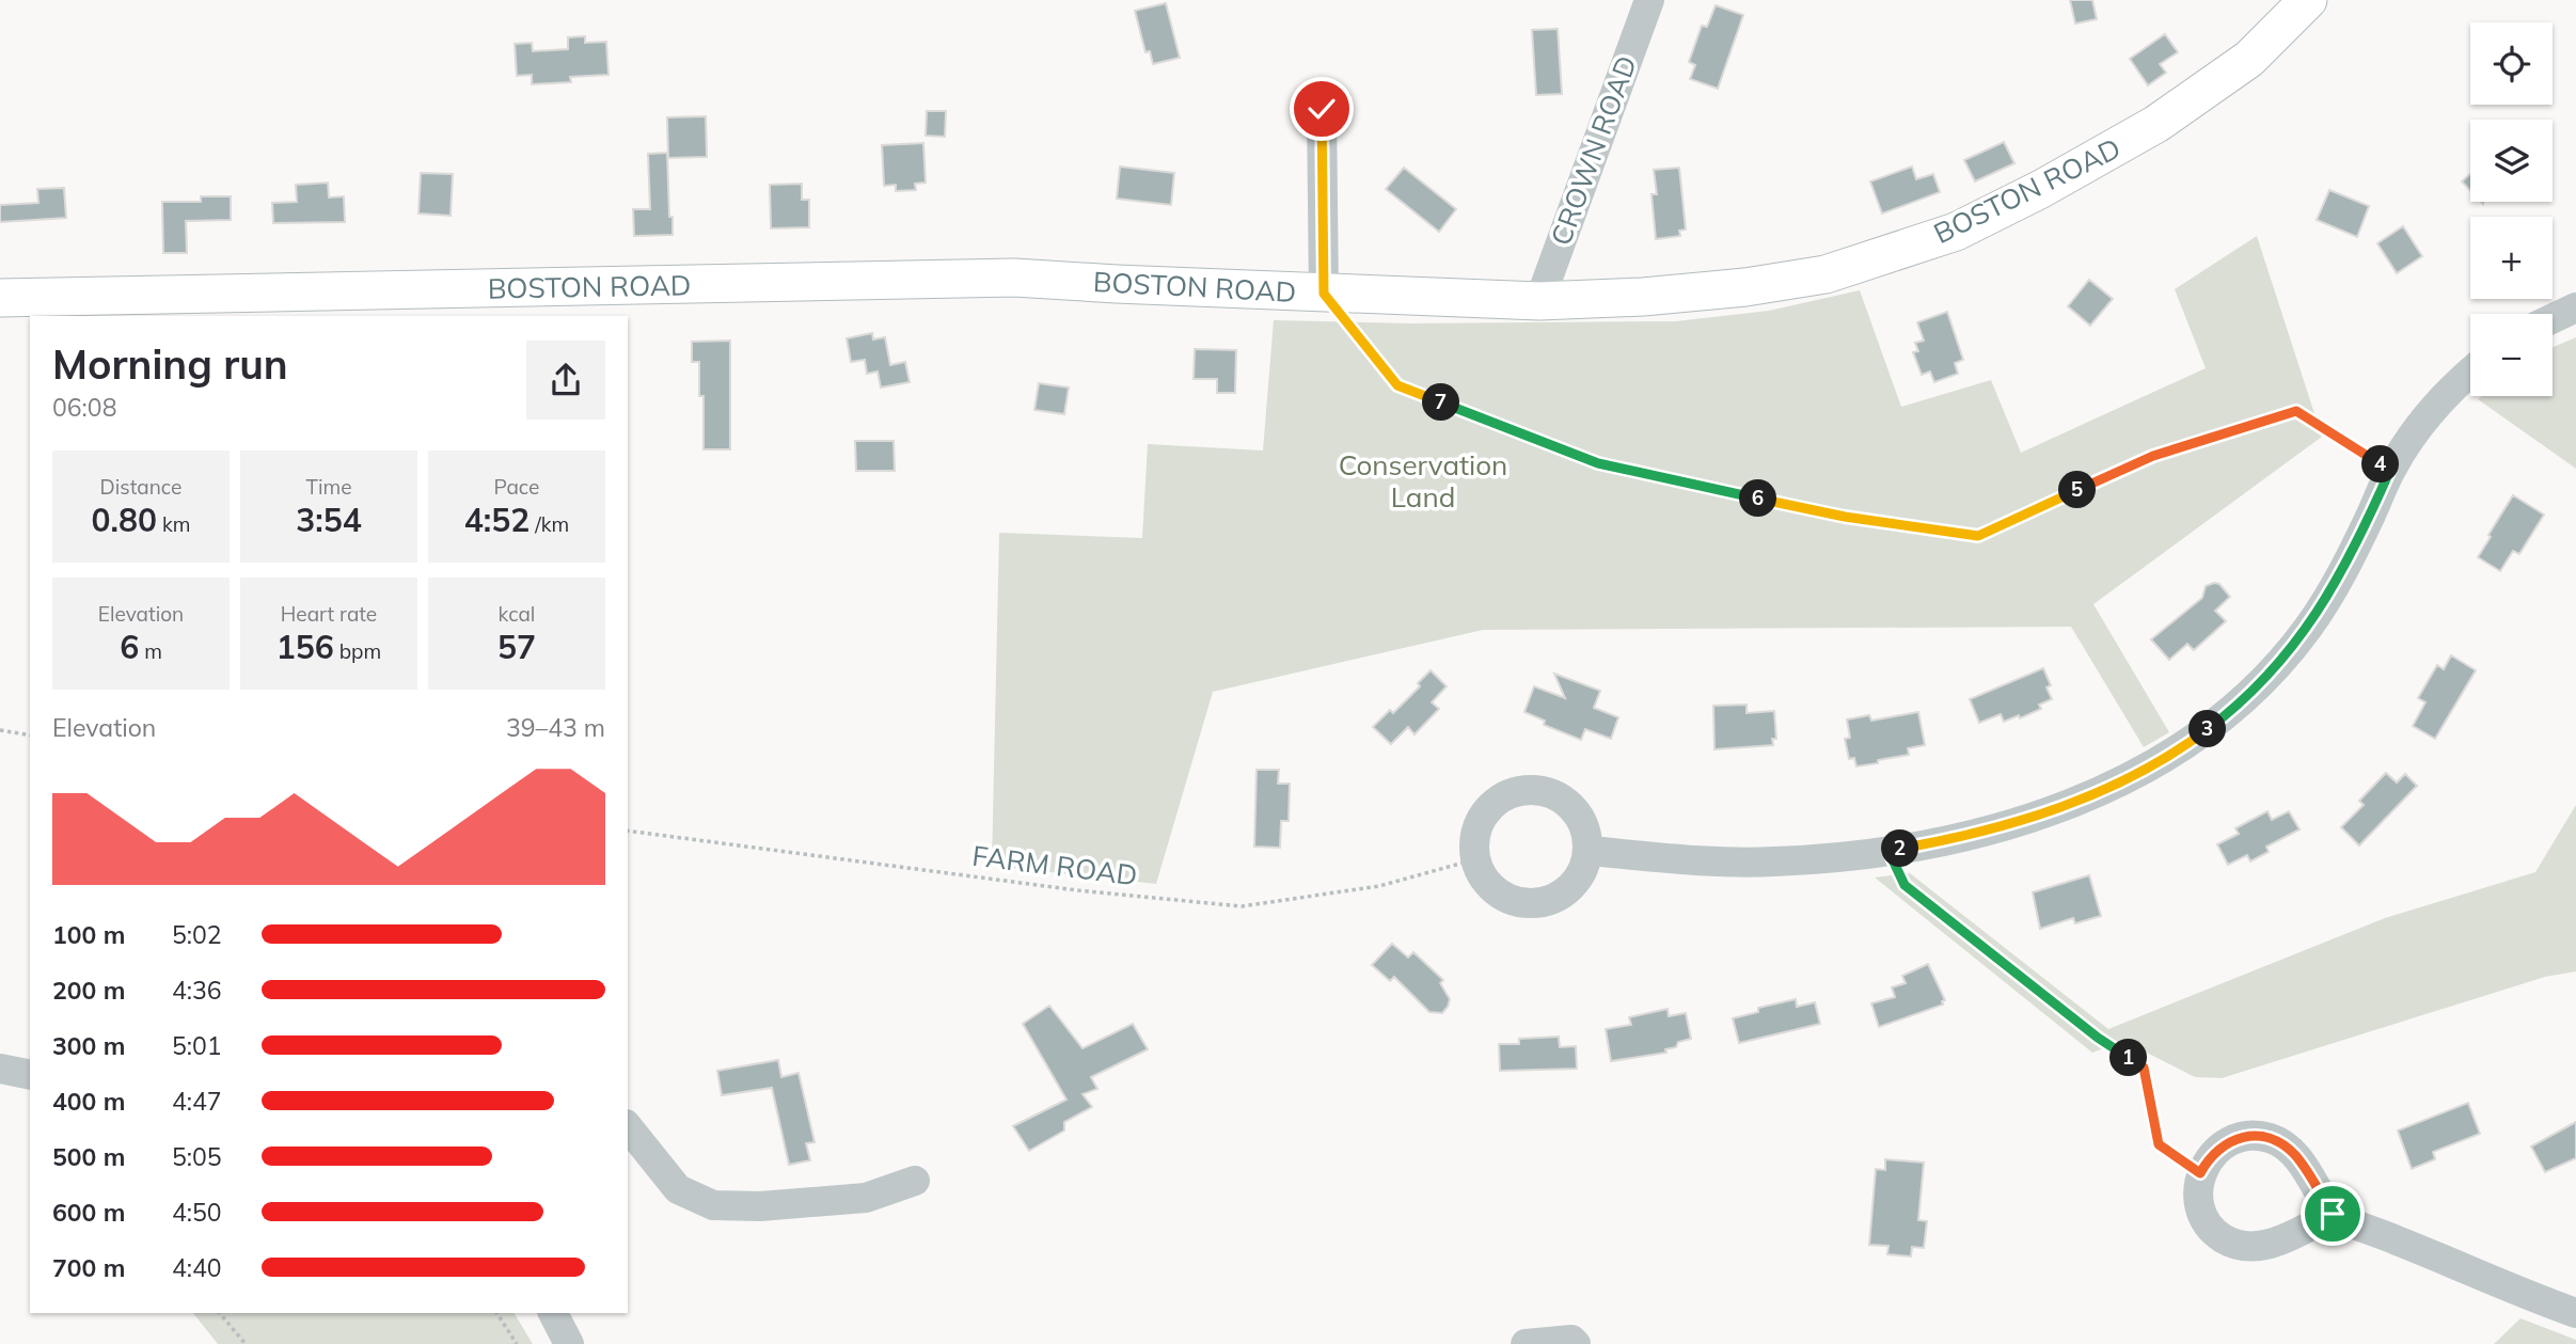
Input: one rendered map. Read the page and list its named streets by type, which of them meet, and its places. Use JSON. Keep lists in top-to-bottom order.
{
  "streets": {
    "main road": ["BOSTON ROAD"],
    "street": ["CROWN ROAD"],
    "path": ["FARM ROAD"]
  },
  "crossings": [
    ["CROWN ROAD", "BOSTON ROAD"]
  ],
  "parks": ["Conservation Land"],
  "page": {
    "map_buttons": ["+", "−"],
    "heading": ["Morning run", "06:08"],
    "pins": [
      "7",
      "4",
      "5",
      "6",
      "3",
      "2",
      "1"
    ],
    "stats": [
      ["Distance", "0.80 km"],
      ["Time", "3:54"],
      ["Pace", "4:52 /km"],
      ["Elevation", "6 m"],
      ["Heart rate", "156 bpm"],
      ["kcal", "57"]
    ],
    "chart": ["Elevation", "39–43 m"],
    "list": [
      {
        "name": "100 m",
        "note": "5:02"
      },
      {
        "name": "200 m",
        "note": "4:36"
      },
      {
        "name": "300 m",
        "note": "5:01"
      },
      {
        "name": "400 m",
        "note": "4:47"
      },
      {
        "name": "500 m",
        "note": "5:05"
      },
      {
        "name": "600 m",
        "note": "4:50"
      },
      {
        "name": "700 m",
        "note": "4:40"
      }
    ]
  }
}
